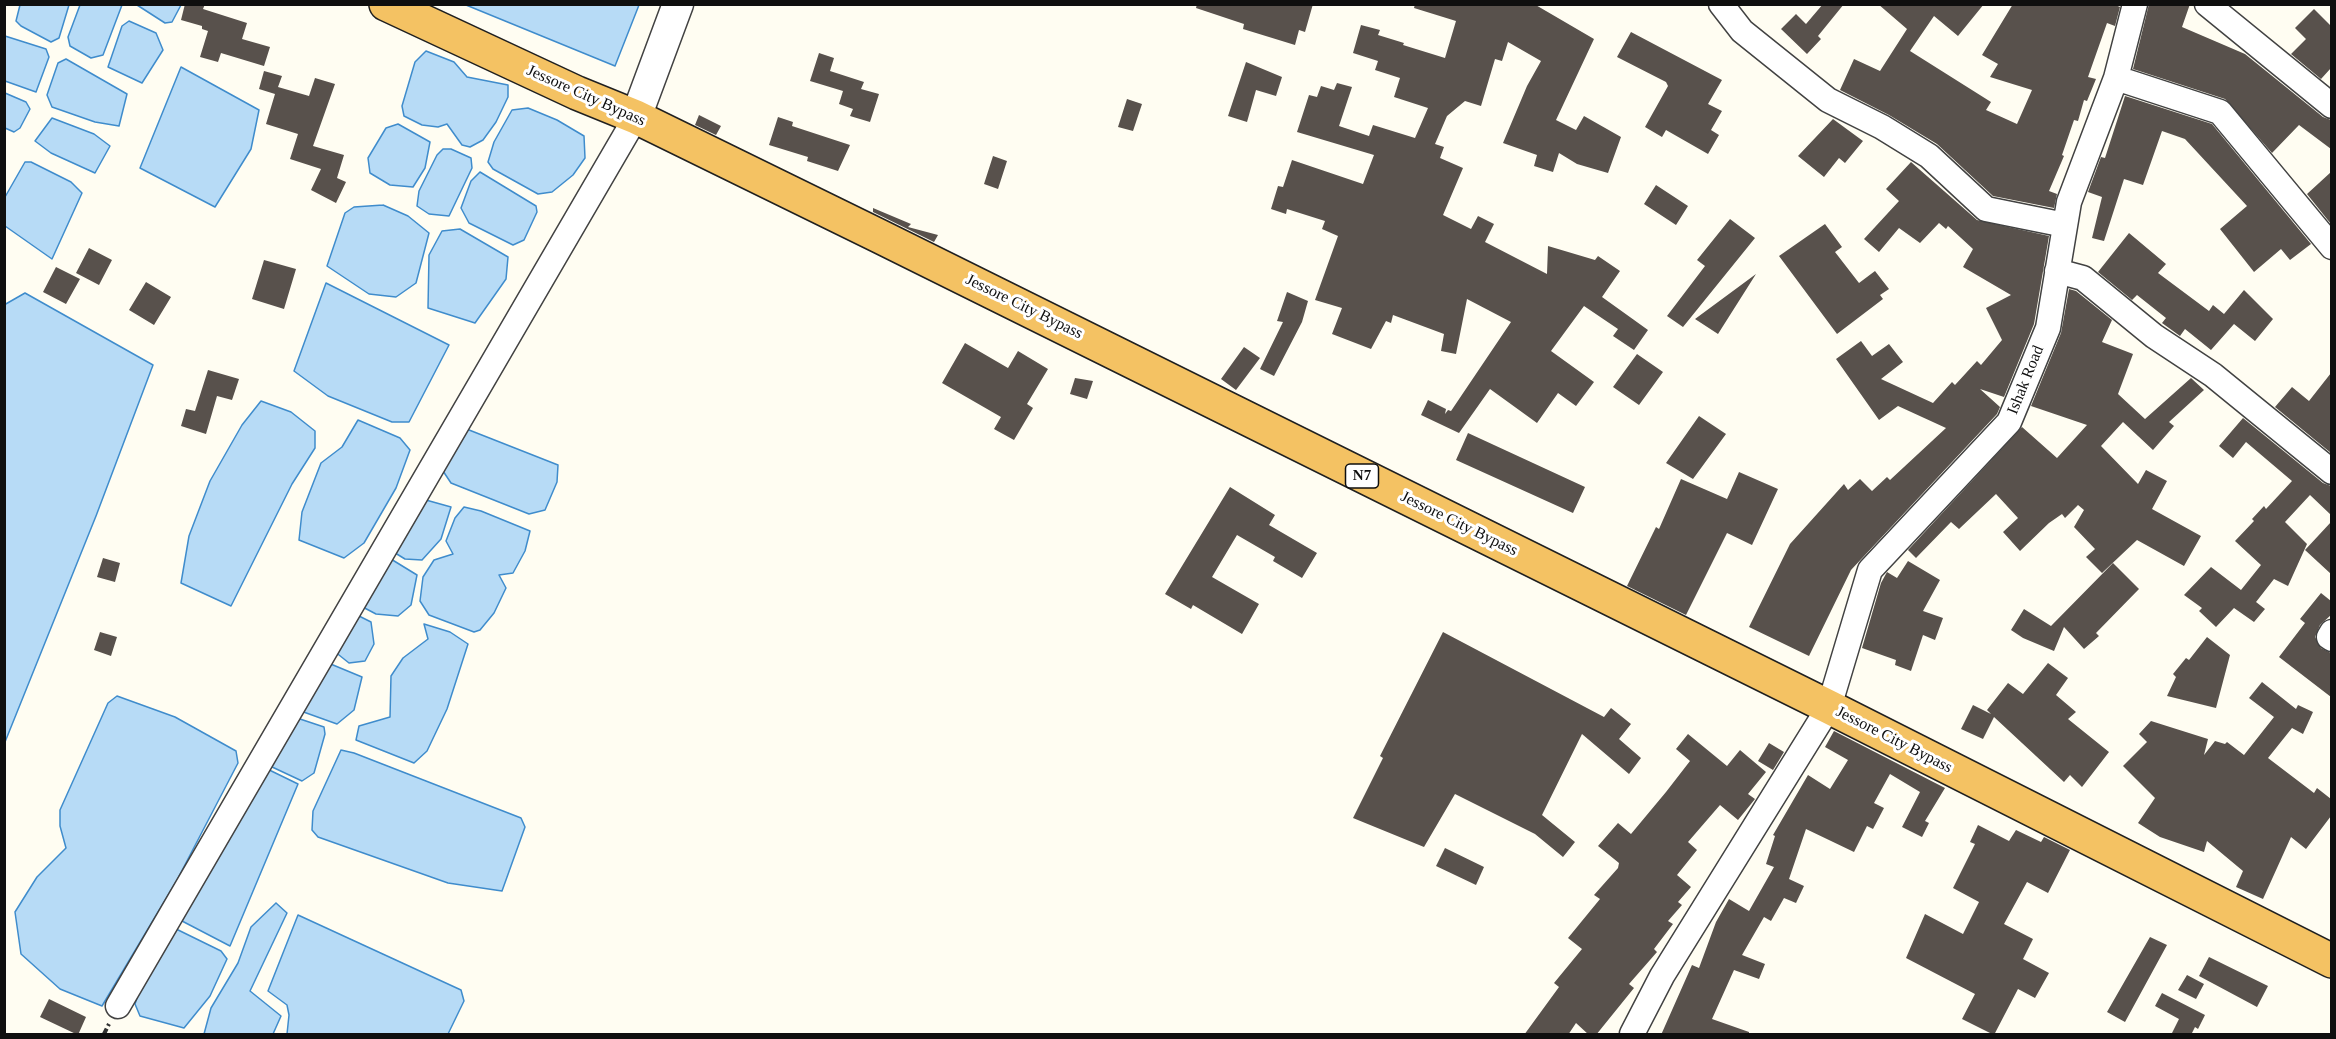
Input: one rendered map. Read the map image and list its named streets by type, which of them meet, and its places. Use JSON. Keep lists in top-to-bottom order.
{
  "streets": {
    "highway": ["Jessore City Bypass", "N7"],
    "street": ["Ishak Road"]
  },
  "crossings": [
    ["Jessore City Bypass", "Ishak Road"]
  ]
}
